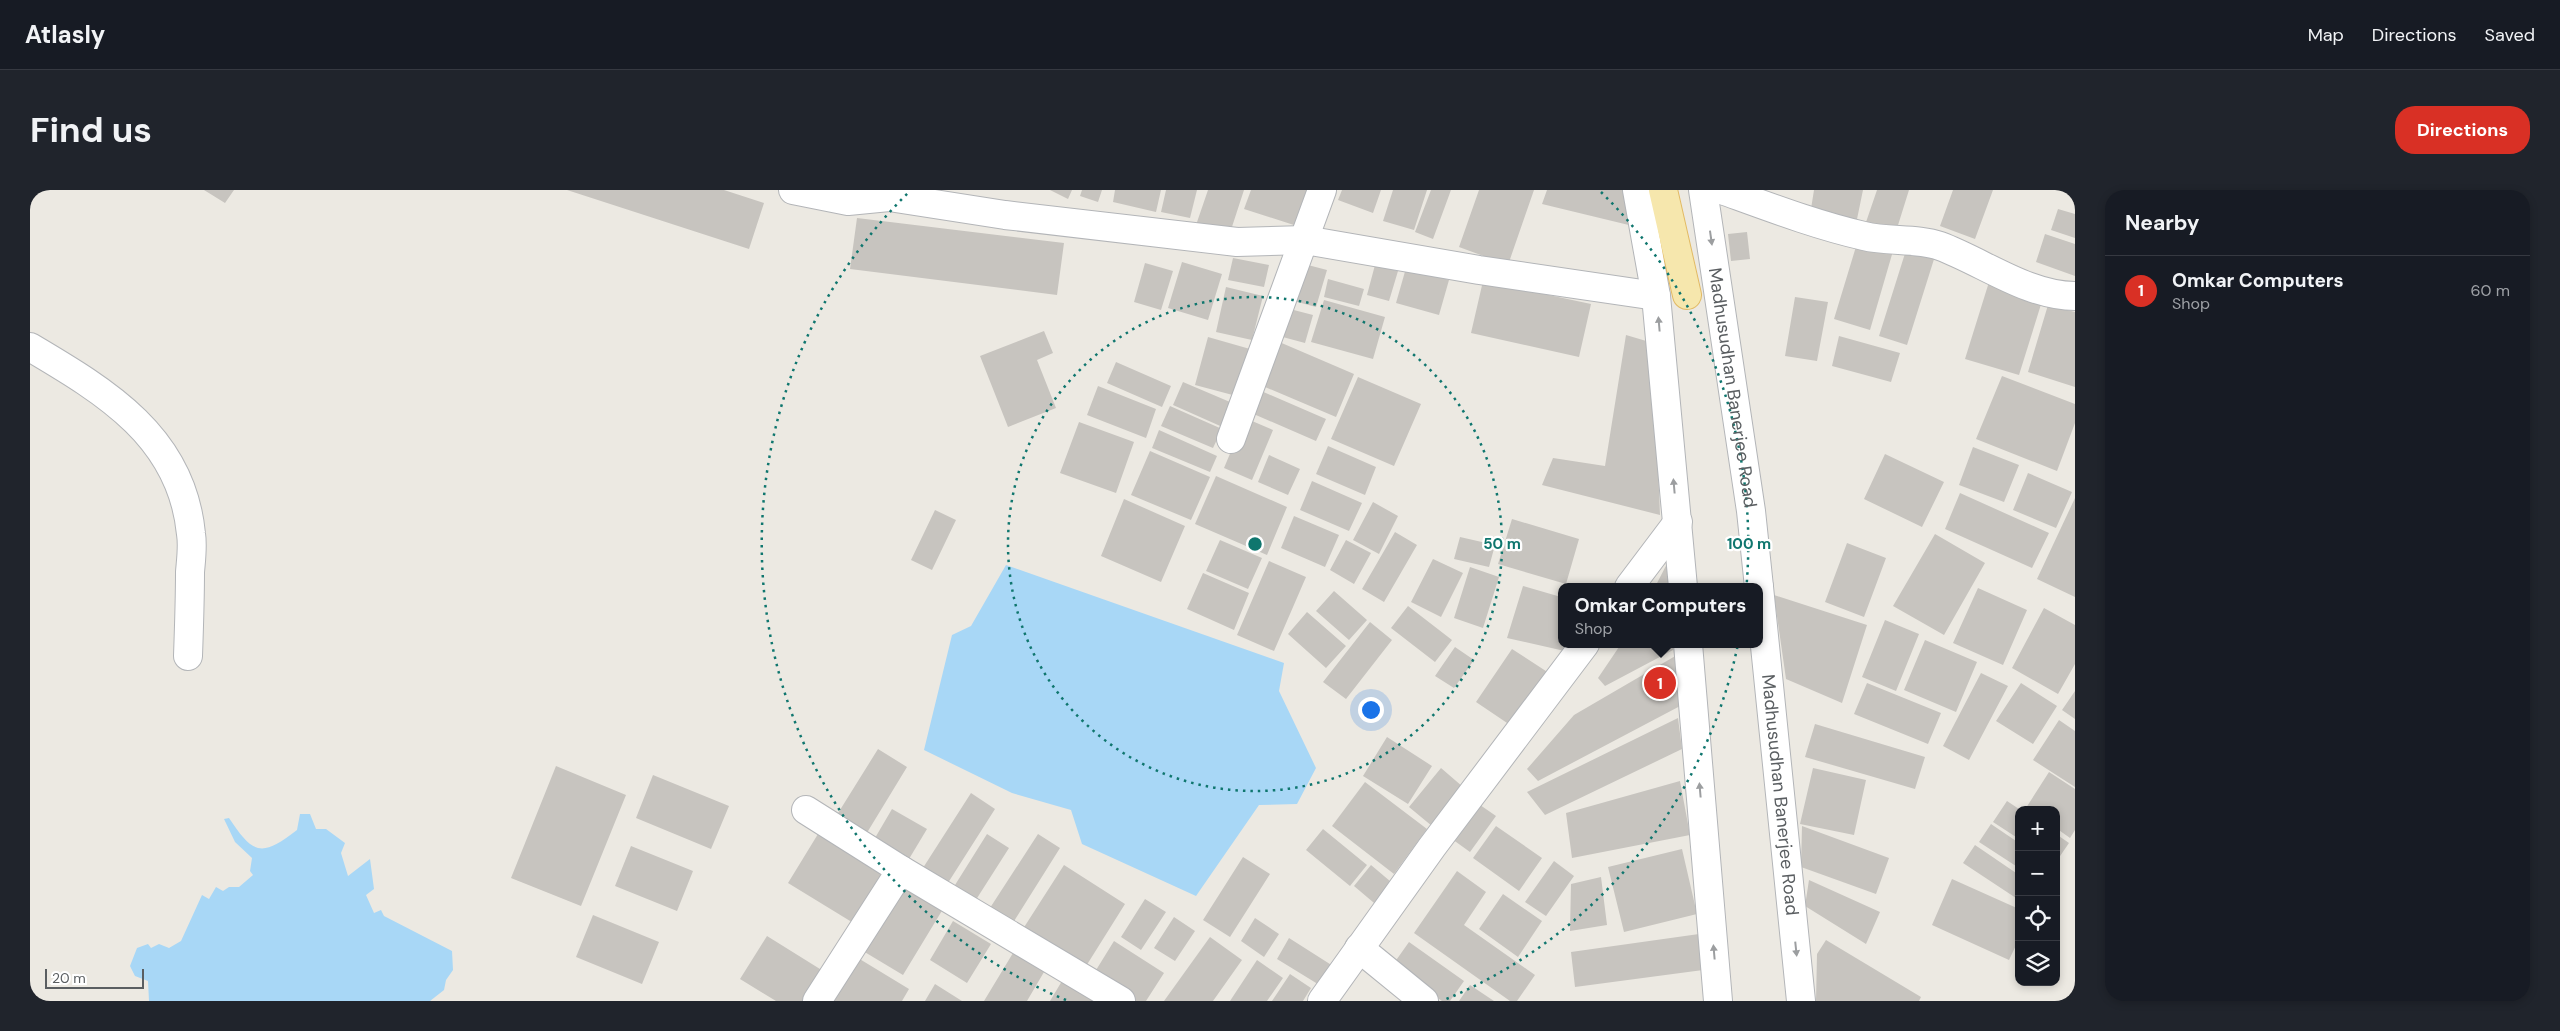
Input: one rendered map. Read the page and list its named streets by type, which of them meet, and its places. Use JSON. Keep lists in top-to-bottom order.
{
  "streets": {
    "street": ["Madhusudhan Banerjee Road"]
  },
  "scale_bar": "20 m",
  "page": {
    "header": "Atlasly",
    "nav": ["Map", "Directions", "Saved"],
    "buttons": "Directions",
    "title": "Find us",
    "heading": "Nearby",
    "list": [
      {
        "mark": "1",
        "name": "Omkar Computers",
        "note": "Shop",
        "value": "60 m"
      }
    ],
    "popup": ["Omkar Computers", "Shop"],
    "pins": "1",
    "map_buttons": ["+", "−"],
    "scale": "20 m"
  },
  "rings": ["50 m", "100 m"]
}
